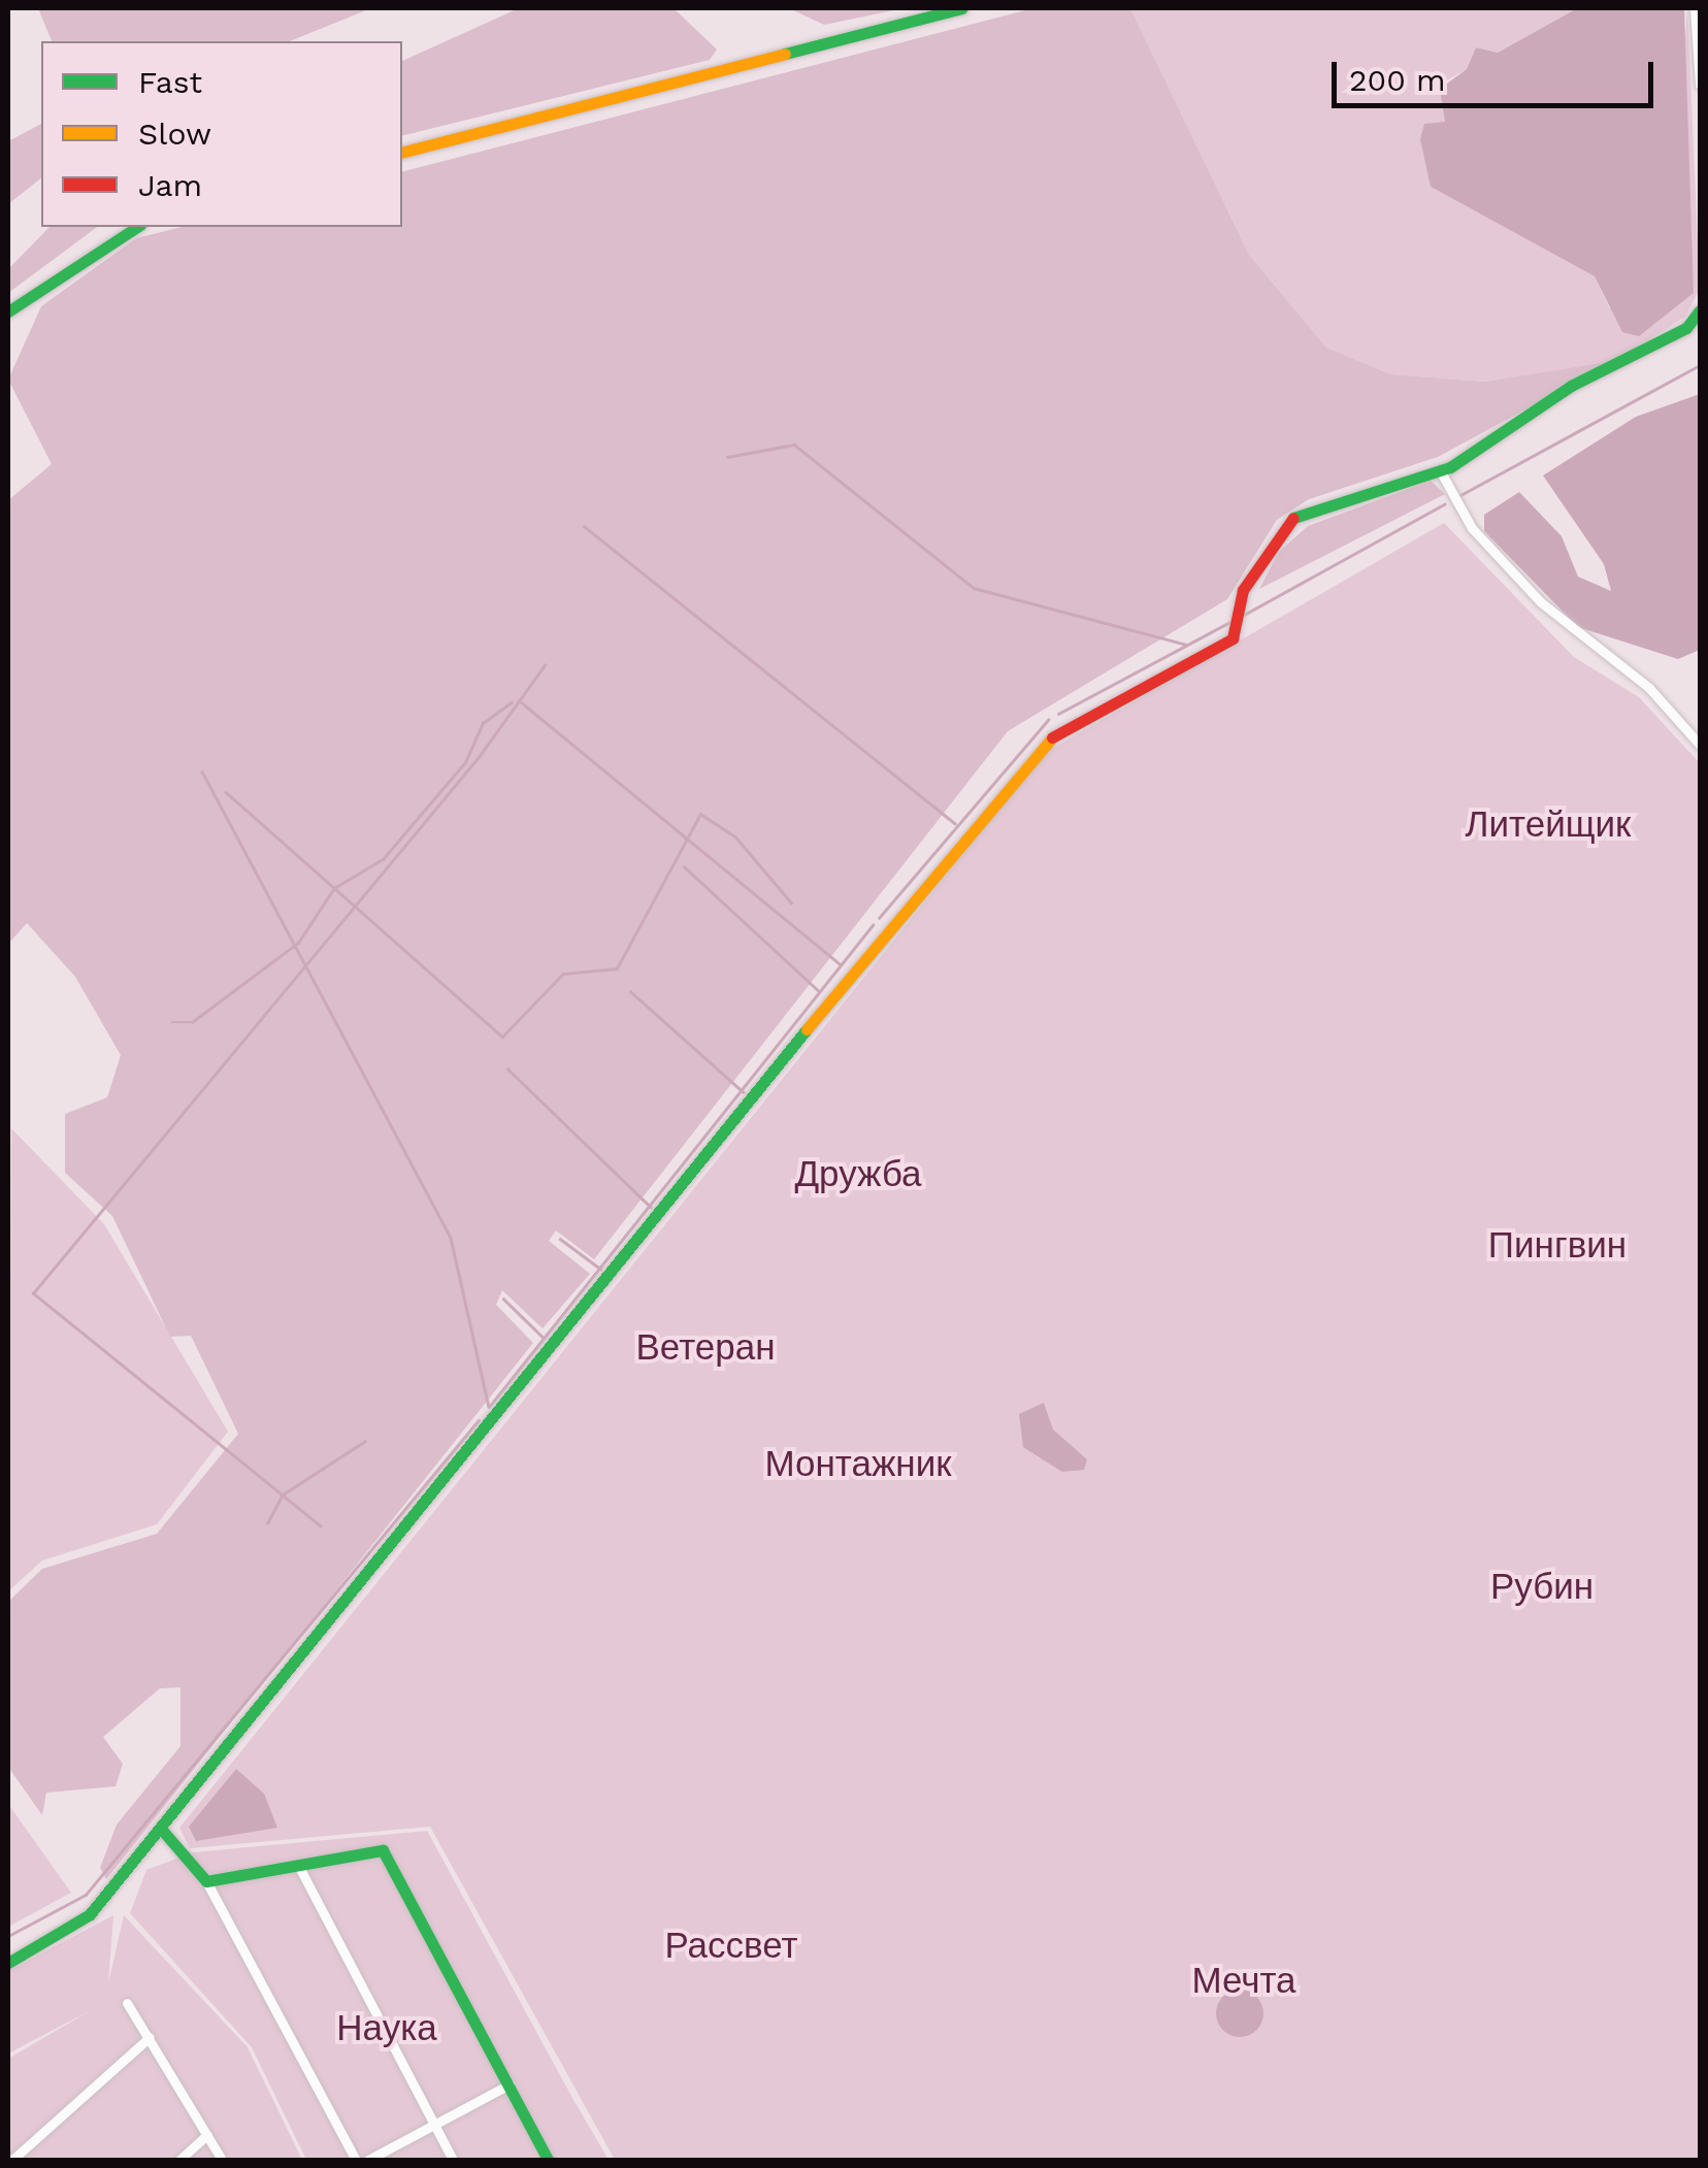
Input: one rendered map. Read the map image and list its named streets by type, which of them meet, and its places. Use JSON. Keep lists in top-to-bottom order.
{
  "parks": [
    "Литейщик",
    "Дружба",
    "Пингвин",
    "Ветеран",
    "Монтажник",
    "Рубин",
    "Рассвет",
    "Мечта",
    "Наука"
  ],
  "legend": ["Fast", "Slow", "Jam"],
  "scale_bar": "200 m"
}
